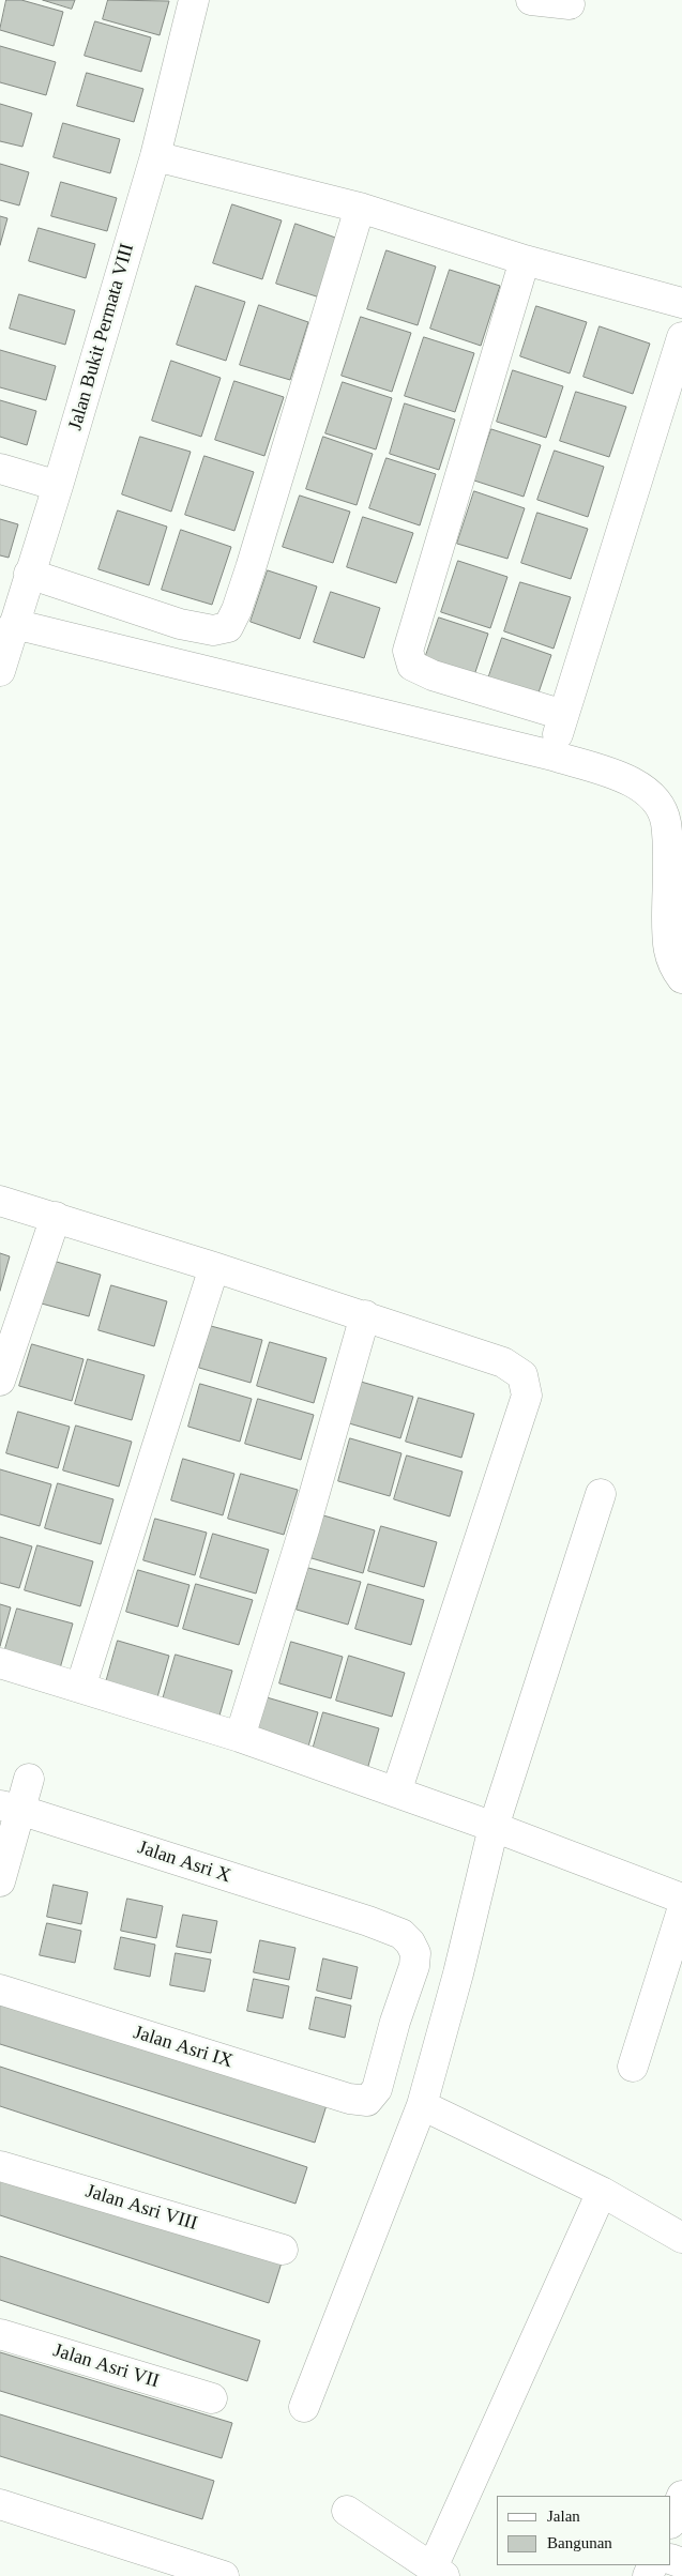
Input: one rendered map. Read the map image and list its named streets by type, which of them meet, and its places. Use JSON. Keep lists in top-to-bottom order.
{
  "streets": {
    "street": [
      "Jalan Bukit Permata VIII",
      "Jalan Asri X",
      "Jalan Asri IX",
      "Jalan Asri VIII",
      "Jalan Asri VII"
    ]
  },
  "crossings": [
    ["Jalan Asri X", "Jalan Asri IX"]
  ],
  "legend": ["Jalan", "Bangunan"]
}
